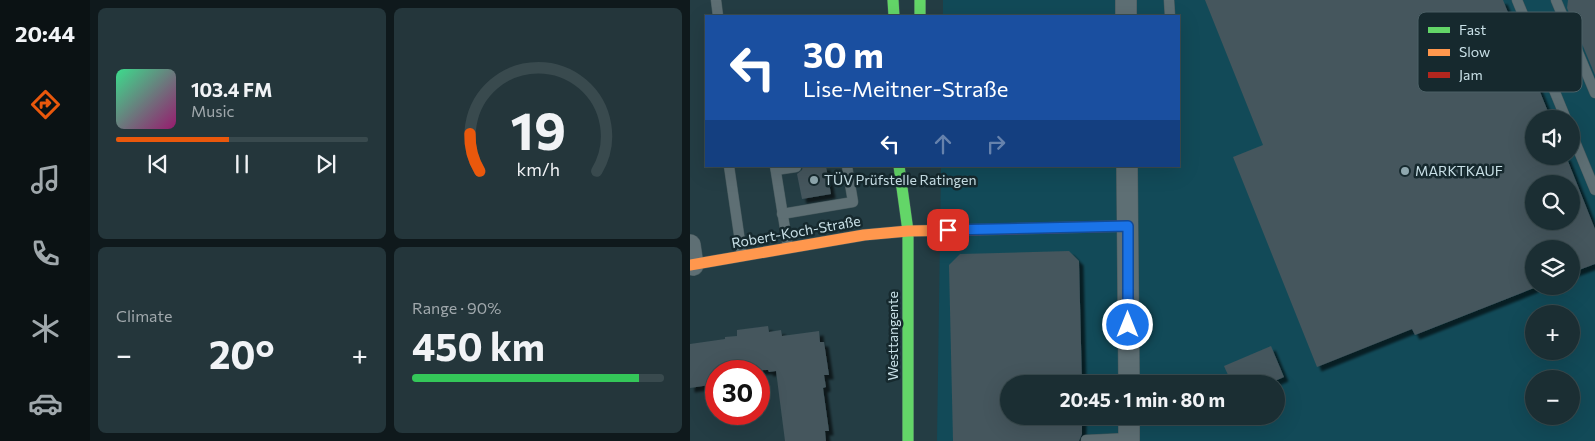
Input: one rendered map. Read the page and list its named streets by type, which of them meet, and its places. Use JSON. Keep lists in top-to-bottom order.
{
  "streets": {
    "street": ["Robert-Koch-Straße", "Westtangente"]
  },
  "crossings": [
    ["Robert-Koch-Straße", "Westtangente"]
  ],
  "places": ["MARKTKAUF", "TÜV Prüfstelle Ratingen"],
  "legend": ["Fast", "Slow", "Jam"],
  "page": {
    "tabs": "20:44",
    "turn": ["30 m", "Lise-Meitner-Straße"],
    "song": ["103.4 FM", "Music"],
    "map_buttons": ["+", "−"],
    "tile": [
      "Climate",
      ["Range · 90%", "450 km"]
    ],
    "heat": ["−", "20°", "+"],
    "limit": "30",
    "trip": "20:45 · 1 min · 80 m",
    "gauge": ["19", "km/h"]
  }
}
